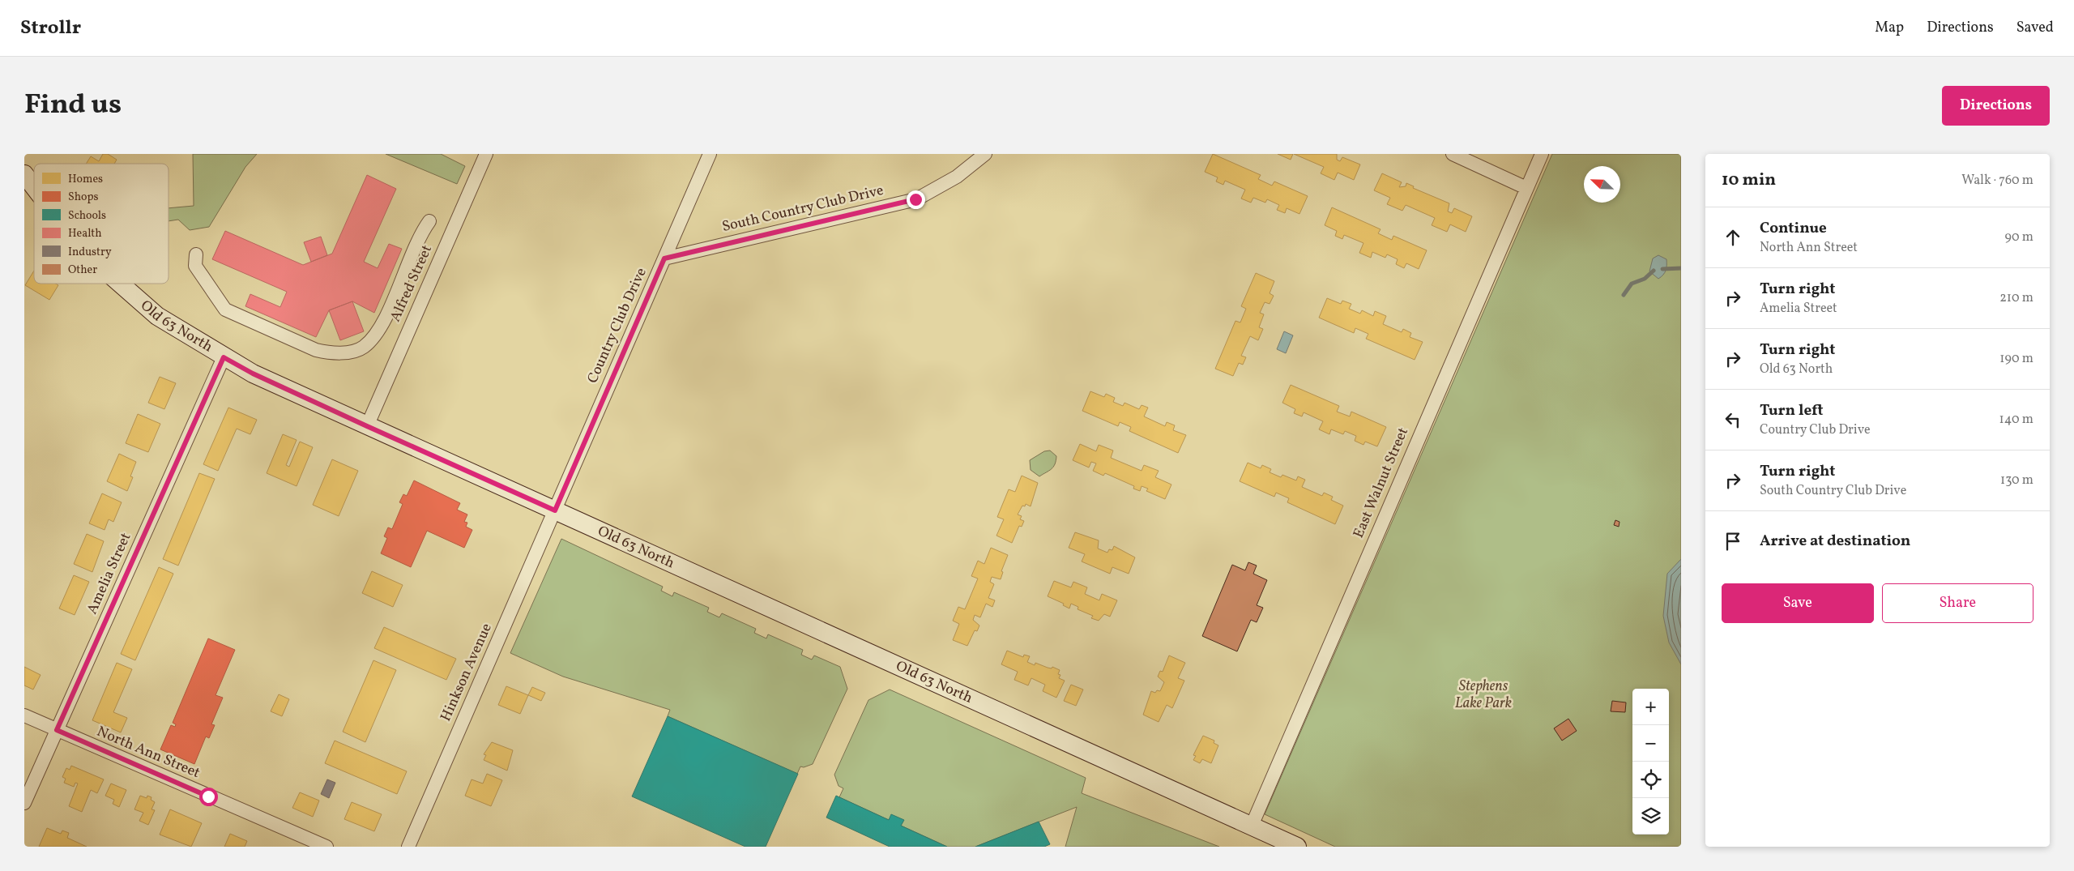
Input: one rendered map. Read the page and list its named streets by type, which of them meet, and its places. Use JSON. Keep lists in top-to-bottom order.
{
  "streets": {
    "main road": ["Old 63 North"],
    "street": [
      "South Country Club Drive",
      "Alfred Street",
      "Country Club Drive",
      "East Walnut Street",
      "Amelia Street",
      "Hinkson Avenue",
      "North Ann Street"
    ]
  },
  "crossings": [
    ["South Country Club Drive", "Country Club Drive"],
    ["Alfred Street", "Old 63 North"],
    ["Old 63 North", "Country Club Drive"],
    ["Old 63 North", "East Walnut Street"],
    ["Old 63 North", "Amelia Street"],
    ["Old 63 North", "Hinkson Avenue"],
    ["Country Club Drive", "Hinkson Avenue"],
    ["Amelia Street", "North Ann Street"]
  ],
  "parks": ["Stephens Lake Park"],
  "legend": [
    "Homes",
    "Shops",
    "Schools",
    "Health",
    "Industry",
    "Other"
  ],
  "north": "top left",
  "page": {
    "header": "Strollr",
    "nav": ["Map", "Directions", "Saved"],
    "title": "Find us",
    "buttons": [
      "Directions",
      ["Save", "Share"]
    ],
    "heading": ["10 min", "Walk · 760 m"],
    "list": [
      ["Continue", "North Ann Street", "90 m"],
      ["Turn right", "Amelia Street", "210 m"],
      ["Turn right", "Old 63 North", "190 m"],
      ["Turn left", "Country Club Drive", "140 m"],
      ["Turn right", "South Country Club Drive", "130 m"],
      "Arrive at destination"
    ],
    "map_buttons": ["+", "−"]
  }
}
